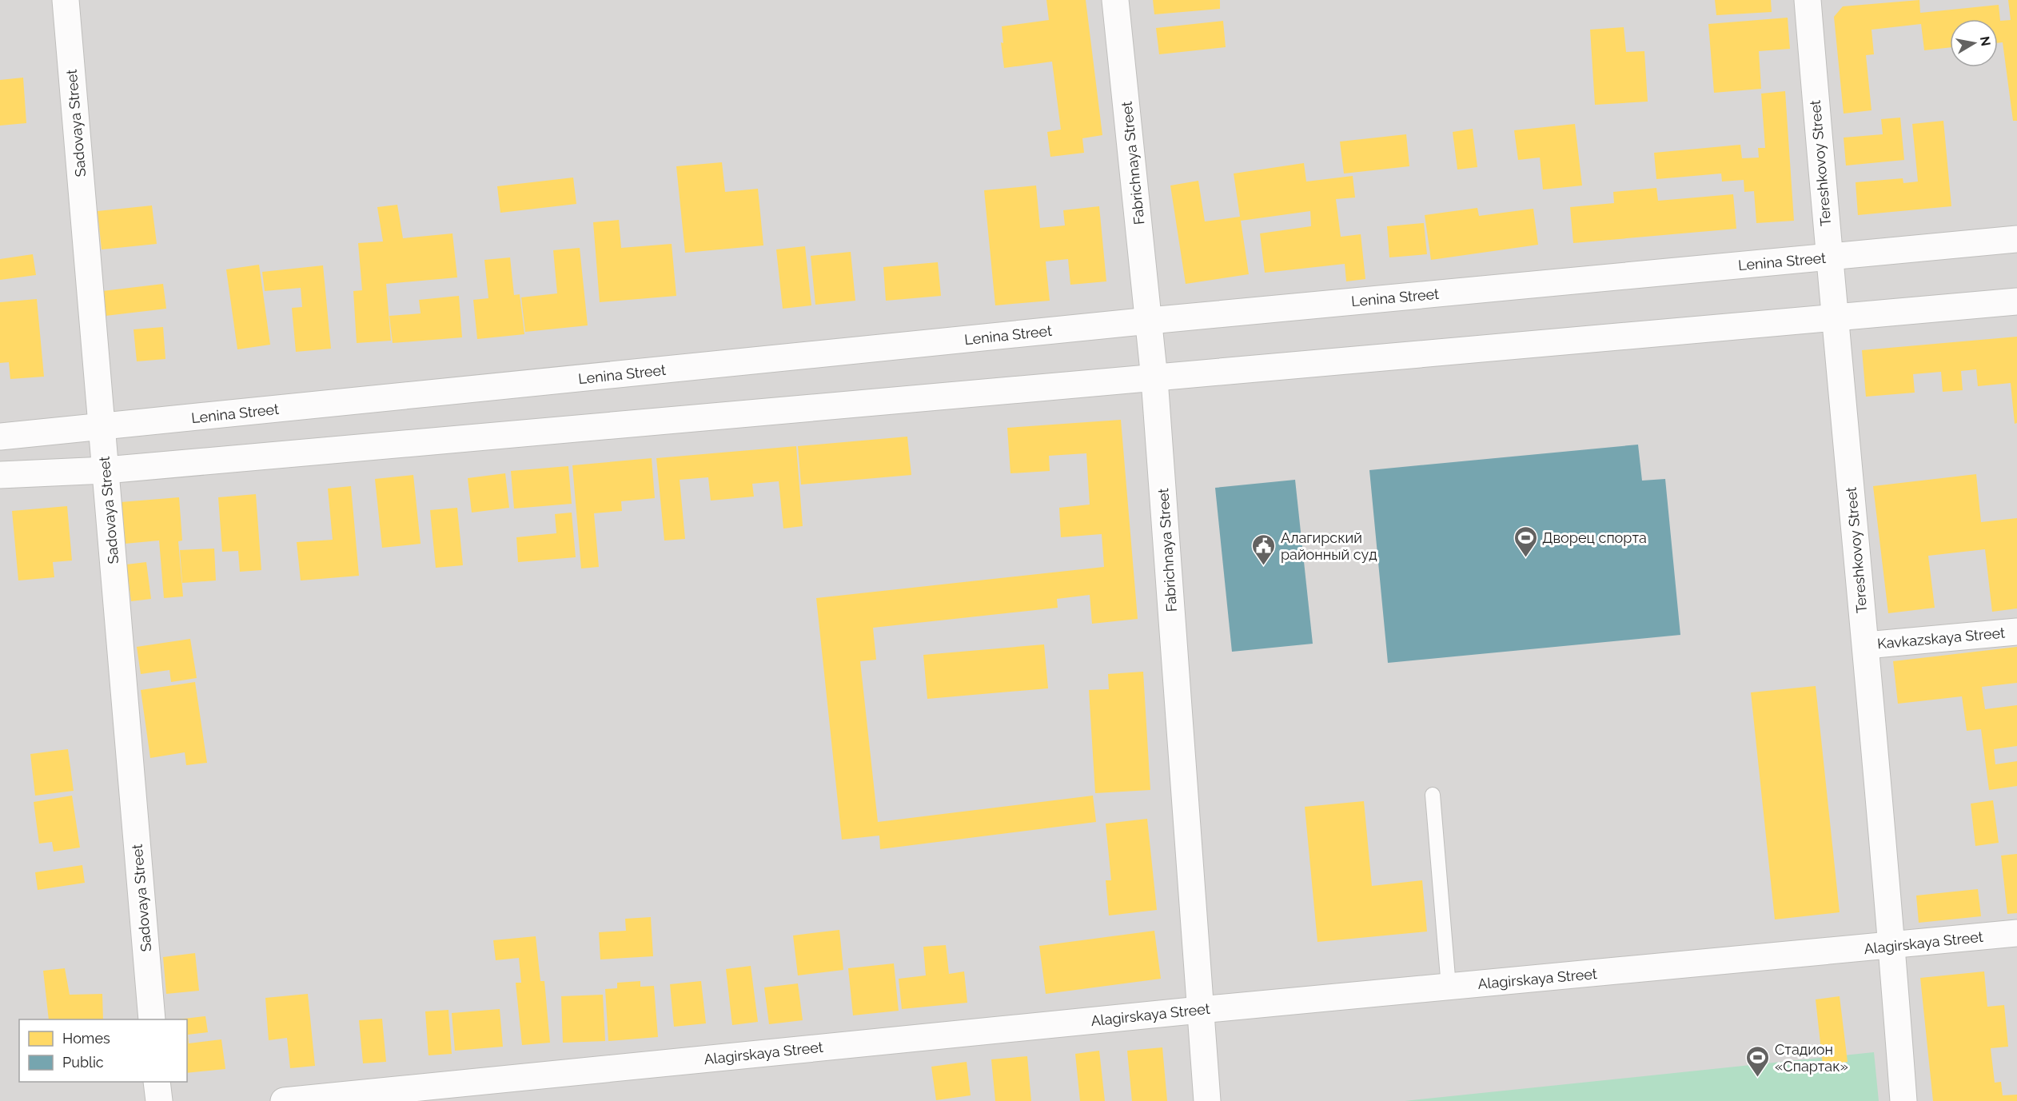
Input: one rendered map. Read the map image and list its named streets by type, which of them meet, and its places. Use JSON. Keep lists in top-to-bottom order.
{
  "streets": {
    "street": [
      "Sadovaya Street",
      "Fabrichnaya Street",
      "Tereshkovoy Street",
      "Lenina Street",
      "Kavkazskaya Street",
      "Alagirskaya Street"
    ]
  },
  "crossings": [
    ["Sadovaya Street", "Lenina Street"],
    ["Fabrichnaya Street", "Lenina Street"],
    ["Fabrichnaya Street", "Alagirskaya Street"],
    ["Tereshkovoy Street", "Lenina Street"],
    ["Tereshkovoy Street", "Kavkazskaya Street"],
    ["Tereshkovoy Street", "Alagirskaya Street"]
  ],
  "places": {
    "sports": ["Дворец спорта", "Стадион «Спартак»"],
    "public building": ["Алагирский районный суд"]
  },
  "legend": ["Homes", "Public"],
  "north": "right"
}
